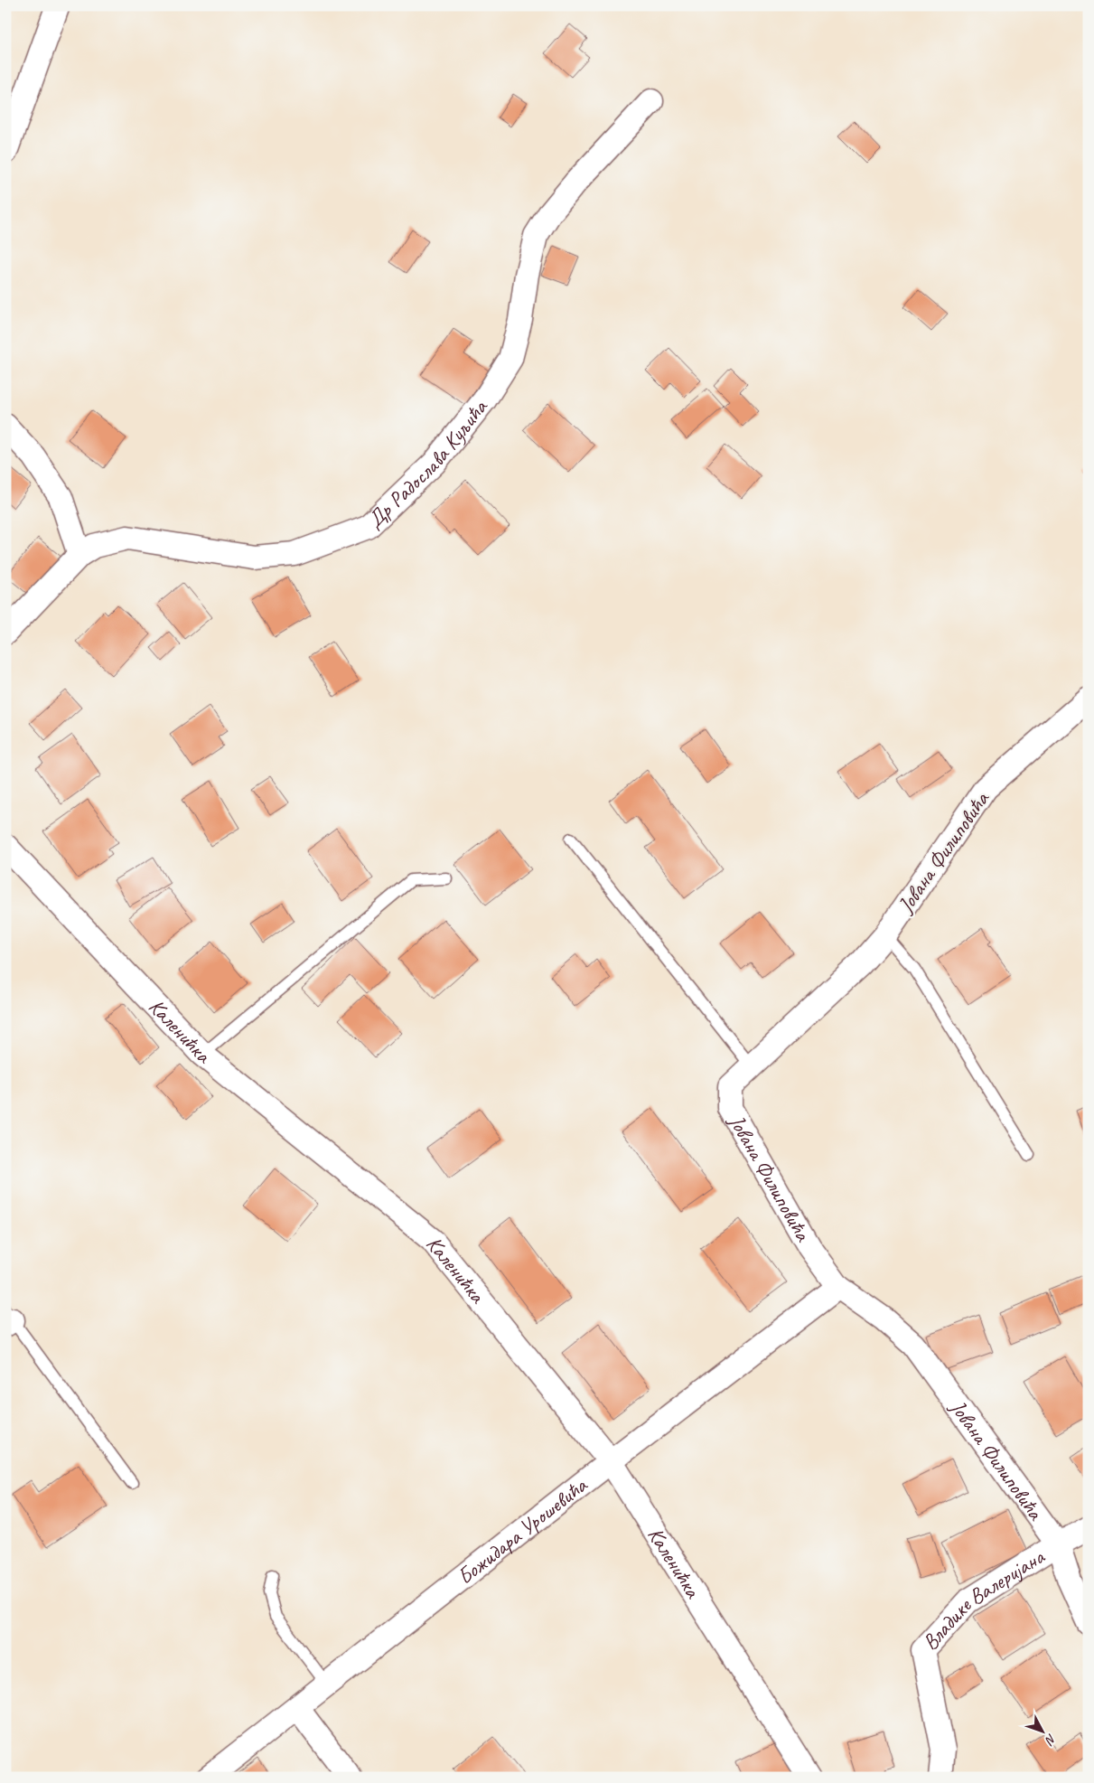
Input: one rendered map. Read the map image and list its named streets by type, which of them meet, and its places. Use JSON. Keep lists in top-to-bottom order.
{
  "streets": {
    "street": [
      "Др Радослава Куљића",
      "Јована Филиповића",
      "Каленићка",
      "Божидара Урошевића",
      "Владике Валеријана"
    ]
  },
  "crossings": [
    ["Јована Филиповића", "Божидара Урошевића"],
    ["Јована Филиповића", "Владике Валеријана"],
    ["Каленићка", "Божидара Урошевића"]
  ],
  "north": "bottom right"
}
